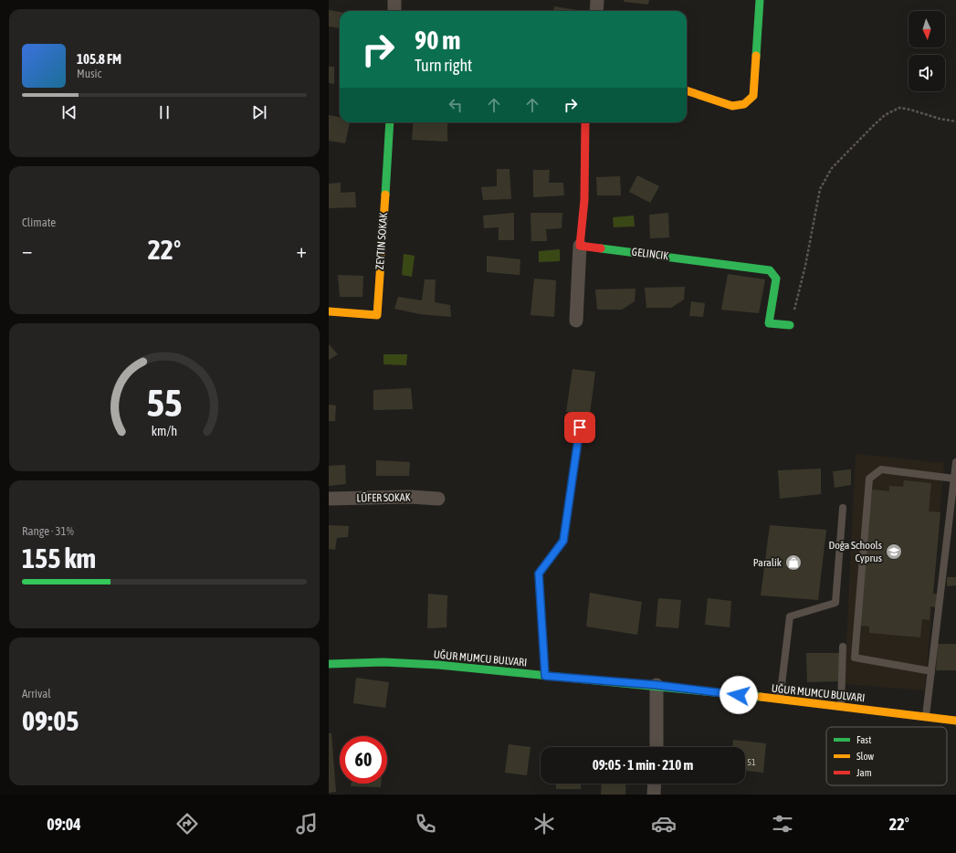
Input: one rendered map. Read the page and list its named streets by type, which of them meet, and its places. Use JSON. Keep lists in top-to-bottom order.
{
  "streets": {
    "street": ["ZEYTIN SOKAK", "GELINCIK", "LŰFER SOKAK"]
  },
  "places": {
    "school or university": ["Doğa Schools Cyprus"],
    "shop": ["Paralik"]
  },
  "house_numbers": ["51"],
  "legend": ["Fast", "Slow", "Jam"],
  "north": "bottom",
  "page": {
    "turn": ["90 m", "Turn right"],
    "song": ["105.8 FM", "Music"],
    "tile": [
      "Climate",
      ["Range · 31%", "155 km"],
      ["Arrival", "09:05"]
    ],
    "heat": ["−", "22°", "+"],
    "limit": "60",
    "trip": "09:05 · 1 min · 210 m",
    "tabs": ["09:04", "22°"],
    "gauge": ["55", "km/h"]
  }
}
